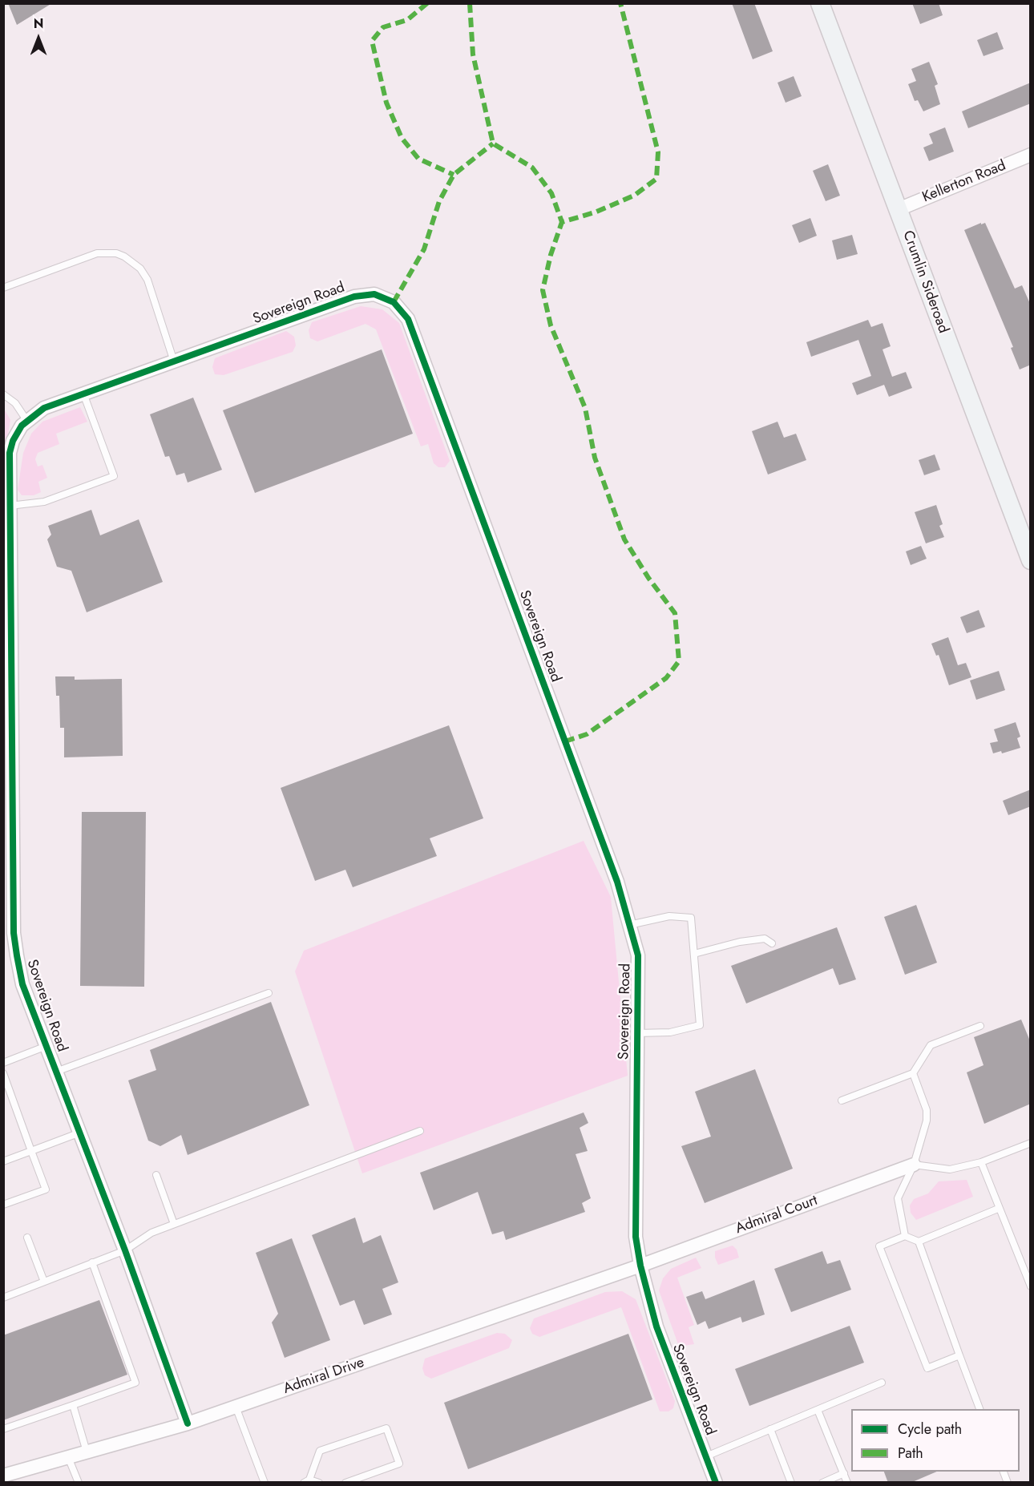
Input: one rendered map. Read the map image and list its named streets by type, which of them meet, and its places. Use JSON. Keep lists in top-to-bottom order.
{
  "streets": {
    "street": [
      "Kellerton Road",
      "Crumlin Sideroad",
      "Sovereign Road",
      "Admiral Court",
      "Admiral Drive"
    ]
  },
  "crossings": [
    ["Kellerton Road", "Crumlin Sideroad"],
    ["Sovereign Road", "Admiral Court"],
    ["Sovereign Road", "Admiral Drive"],
    ["Admiral Court", "Admiral Drive"]
  ],
  "legend": ["Cycle path", "Path"],
  "north": "top"
}
